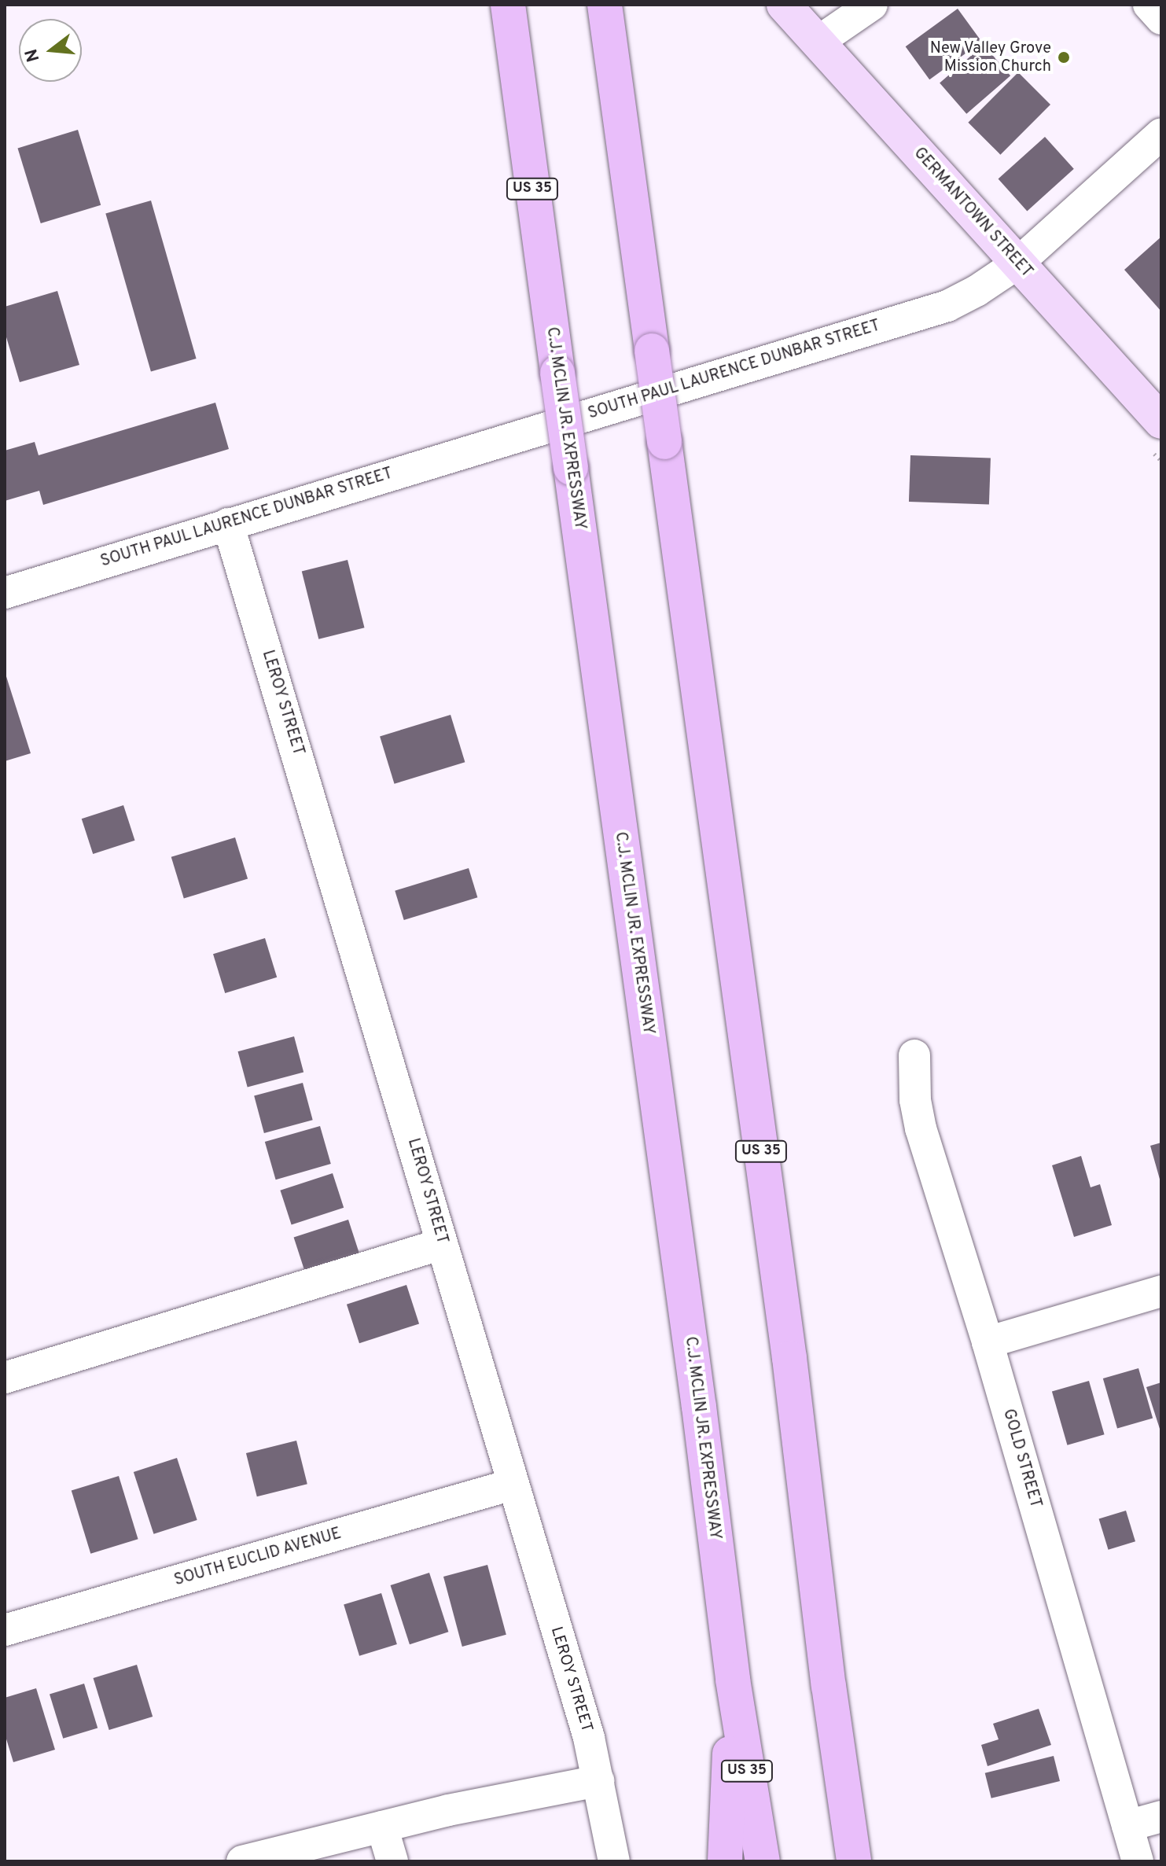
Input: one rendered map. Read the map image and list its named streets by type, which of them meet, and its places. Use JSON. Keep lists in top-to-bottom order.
{
  "streets": {
    "highway": ["US 35", "C.J. MCLIN JR. EXPRESSWAY"],
    "main road": ["GERMANTOWN STREET"],
    "street": [
      "SOUTH PAUL LAURENCE DUNBAR STREET",
      "LEROY STREET",
      "GOLD STREET",
      "SOUTH EUCLID AVENUE"
    ]
  },
  "crossings": [
    ["GERMANTOWN STREET", "SOUTH PAUL LAURENCE DUNBAR STREET"],
    ["SOUTH PAUL LAURENCE DUNBAR STREET", "LEROY STREET"],
    ["LEROY STREET", "SOUTH EUCLID AVENUE"]
  ],
  "places": ["New Valley Grove Mission Church"],
  "north": "left"
}
